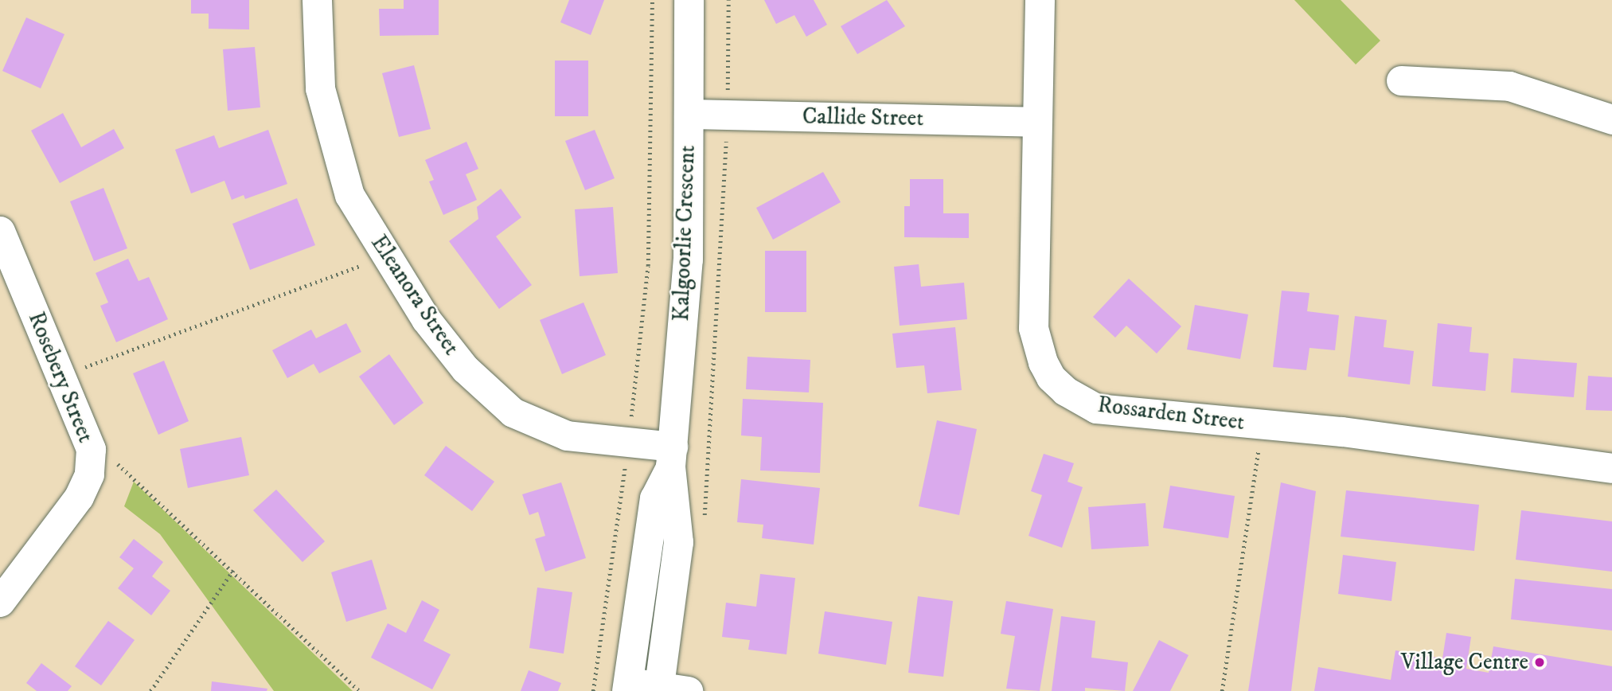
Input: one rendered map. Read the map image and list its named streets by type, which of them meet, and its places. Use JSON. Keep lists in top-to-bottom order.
{
  "streets": {
    "street": [
      "Callide Street",
      "Kalgoorlie Crescent",
      "Eleanora Street",
      "Rosebery Street",
      "Rossarden Street"
    ]
  },
  "crossings": [
    ["Callide Street", "Kalgoorlie Crescent"],
    ["Callide Street", "Rossarden Street"],
    ["Kalgoorlie Crescent", "Eleanora Street"]
  ],
  "places": ["Village Centre"]
}
